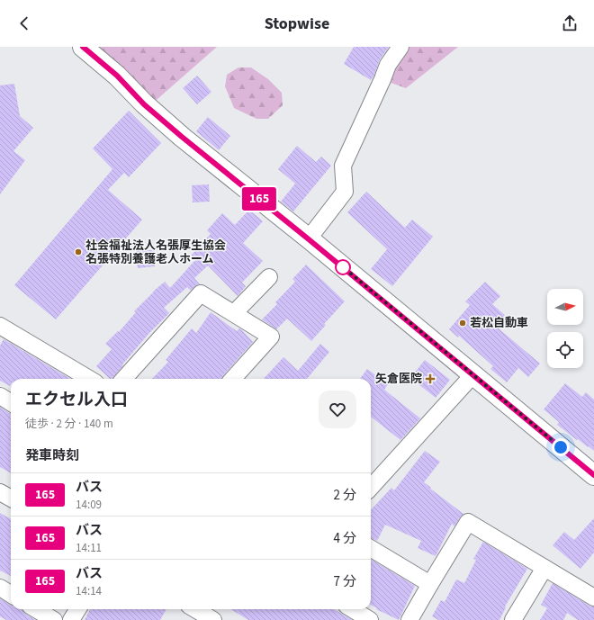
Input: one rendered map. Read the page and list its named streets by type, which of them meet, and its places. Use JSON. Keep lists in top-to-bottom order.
{
  "places": {
    "other": ["社会福祉法人名張厚生協会 名張特別養護老人ホーム", "若松自動車"],
    "health": ["矢倉医院"]
  },
  "lines": ["bus line 165"],
  "north": "right",
  "page": {
    "header": "Stopwise",
    "on_map": "165",
    "heading": [
      ["エクセル入口", "徒歩 · 2 分 · 140 m"],
      "発車時刻"
    ],
    "list": [
      {
        "mark": "165",
        "name": "バス",
        "note": "14:09",
        "value": "2 分"
      },
      {
        "mark": "165",
        "name": "バス",
        "note": "14:11",
        "value": "4 分"
      },
      {
        "mark": "165",
        "name": "バス",
        "note": "14:14",
        "value": "7 分"
      }
    ]
  }
}
